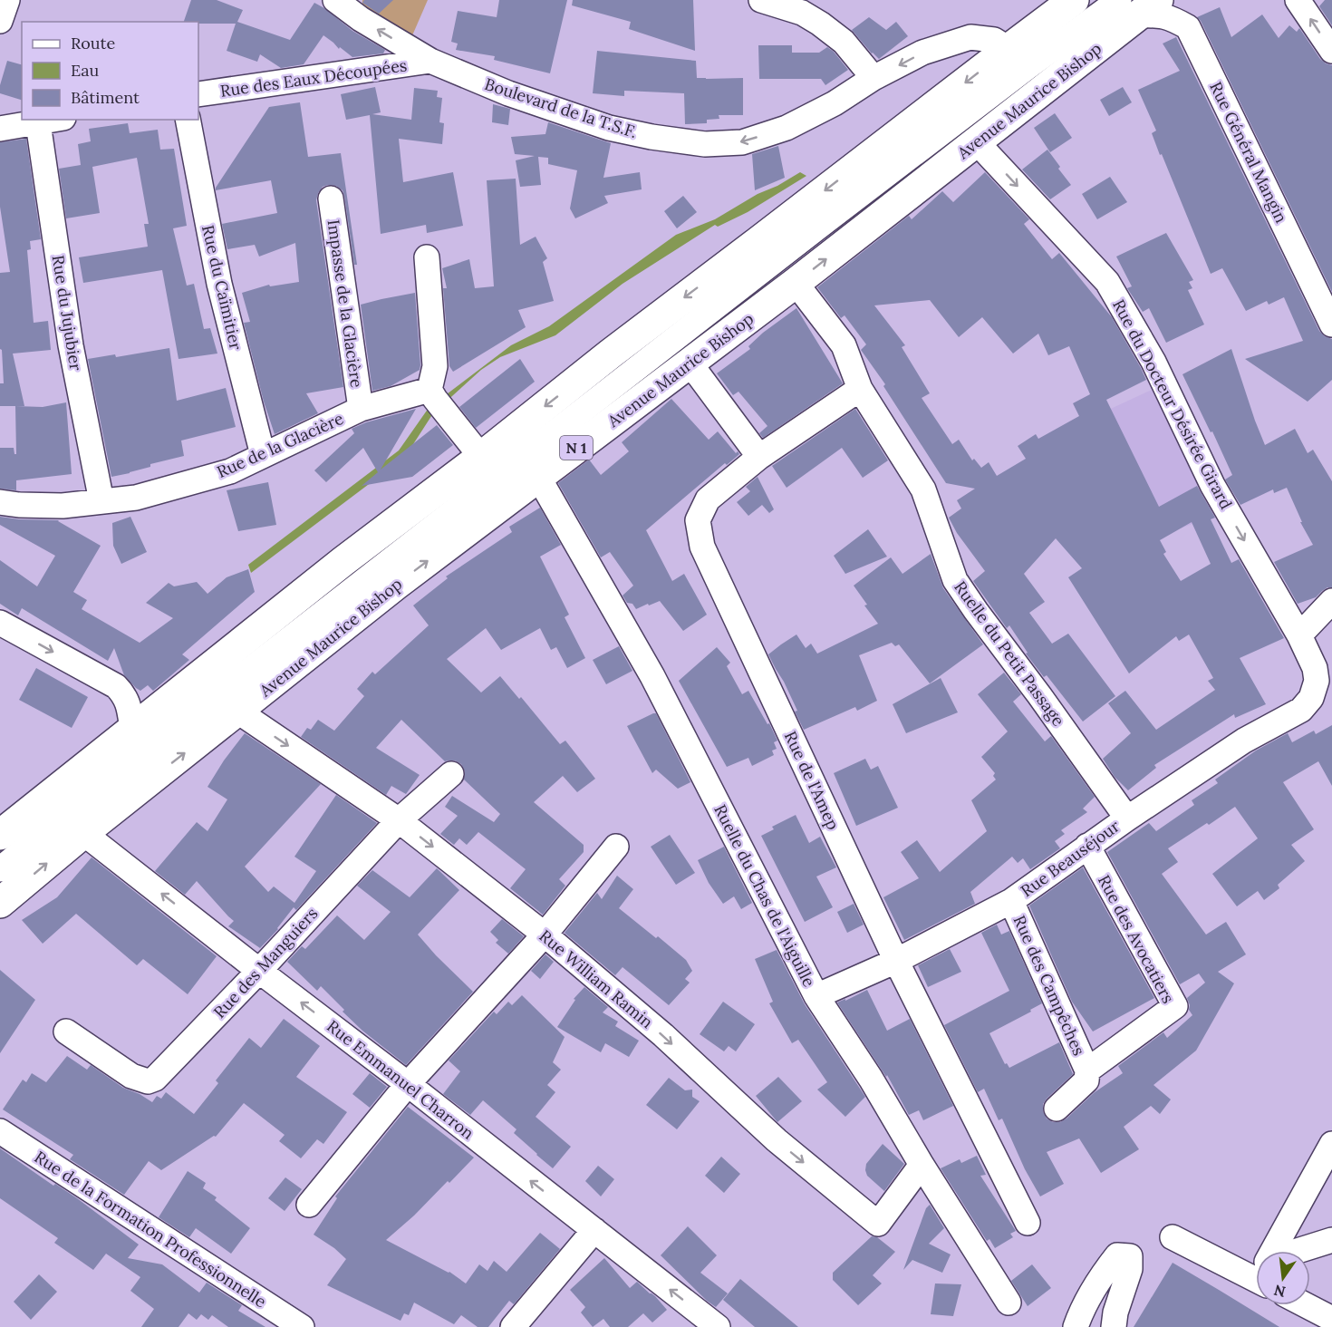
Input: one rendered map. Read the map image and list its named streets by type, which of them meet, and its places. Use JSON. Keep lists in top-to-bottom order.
{
  "streets": {
    "main road": ["Avenue Maurice Bishop", "N 1"],
    "street": [
      "Rue des Eaux Découpées",
      "Boulevard de la T.S.F.",
      "Rue Général Mangin",
      "Rue du Caïmitier",
      "Impasse de la Glacière",
      "Rue du Jujubier",
      "Rue du Docteur Désirée Girard",
      "Rue de la Glacière",
      "Ruelle du Petit Passage",
      "Rue de l'Amep",
      "Rue Beauséjour",
      "Ruelle du Chas de l'Aiguille",
      "Rue des Avocatiers",
      "Rue des Manguiers",
      "Rue William Ramin",
      "Rue des Campêches",
      "Rue Emmanuel Charron",
      "Rue de la Formation Professionnelle"
    ]
  },
  "crossings": [
    ["Rue des Eaux Découpées", "Boulevard de la T.S.F."],
    ["Avenue Maurice Bishop", "Rue Général Mangin"],
    ["Avenue Maurice Bishop", "Rue du Docteur Désirée Girard"],
    ["Avenue Maurice Bishop", "Ruelle du Petit Passage"],
    ["Avenue Maurice Bishop", "Ruelle du Chas de l'Aiguille"],
    ["Avenue Maurice Bishop", "Rue William Ramin"],
    ["Avenue Maurice Bishop", "Rue Emmanuel Charron"],
    ["Rue du Caïmitier", "Rue de la Glacière"],
    ["Impasse de la Glacière", "Rue de la Glacière"],
    ["Rue du Jujubier", "Rue de la Glacière"],
    ["Rue du Docteur Désirée Girard", "Rue Beauséjour"],
    ["Ruelle du Petit Passage", "Rue de l'Amep"],
    ["Ruelle du Petit Passage", "Rue Beauséjour"],
    ["Rue de l'Amep", "Rue Beauséjour"],
    ["Rue Beauséjour", "Ruelle du Chas de l'Aiguille"],
    ["Rue Beauséjour", "Rue des Avocatiers"],
    ["Rue Beauséjour", "Rue des Campêches"],
    ["Ruelle du Chas de l'Aiguille", "Rue William Ramin"],
    ["Rue des Avocatiers", "Rue des Campêches"],
    ["Rue des Manguiers", "Rue William Ramin"],
    ["Rue des Manguiers", "Rue Emmanuel Charron"]
  ],
  "one_way": [
    "Boulevard de la T.S.F.",
    "Rue du Docteur Désirée Girard",
    "Rue William Ramin",
    "Rue Emmanuel Charron"
  ],
  "legend": ["Route", "Eau", "Bâtiment"],
  "north": "bottom"
}
